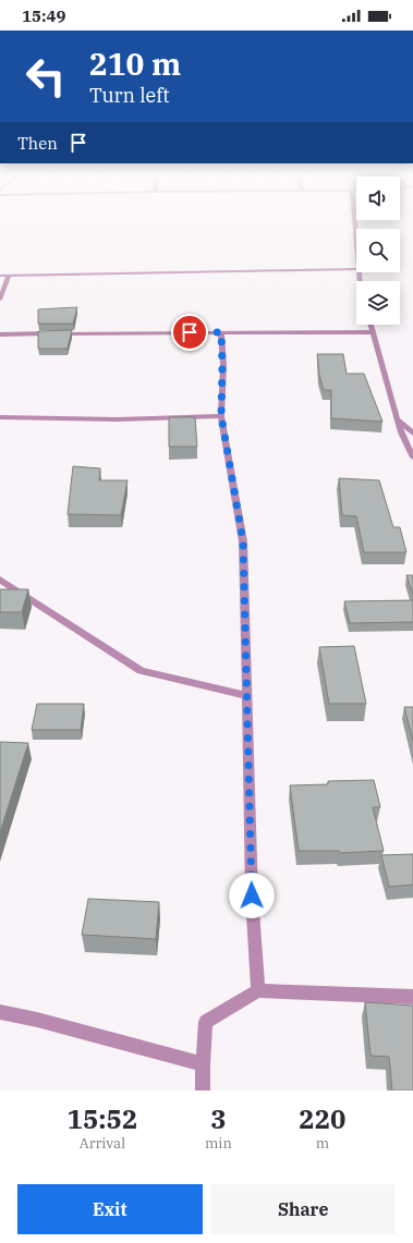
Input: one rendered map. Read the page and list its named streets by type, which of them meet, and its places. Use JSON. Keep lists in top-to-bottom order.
{
  "page": {
    "status": "15:49",
    "turn": ["210 m", "Turn left"],
    "then": "Then",
    "eta": [
      "15:52",
      "Arrival",
      "3",
      "min",
      "220",
      "m"
    ],
    "buttons": ["Exit", "Share"]
  }
}
